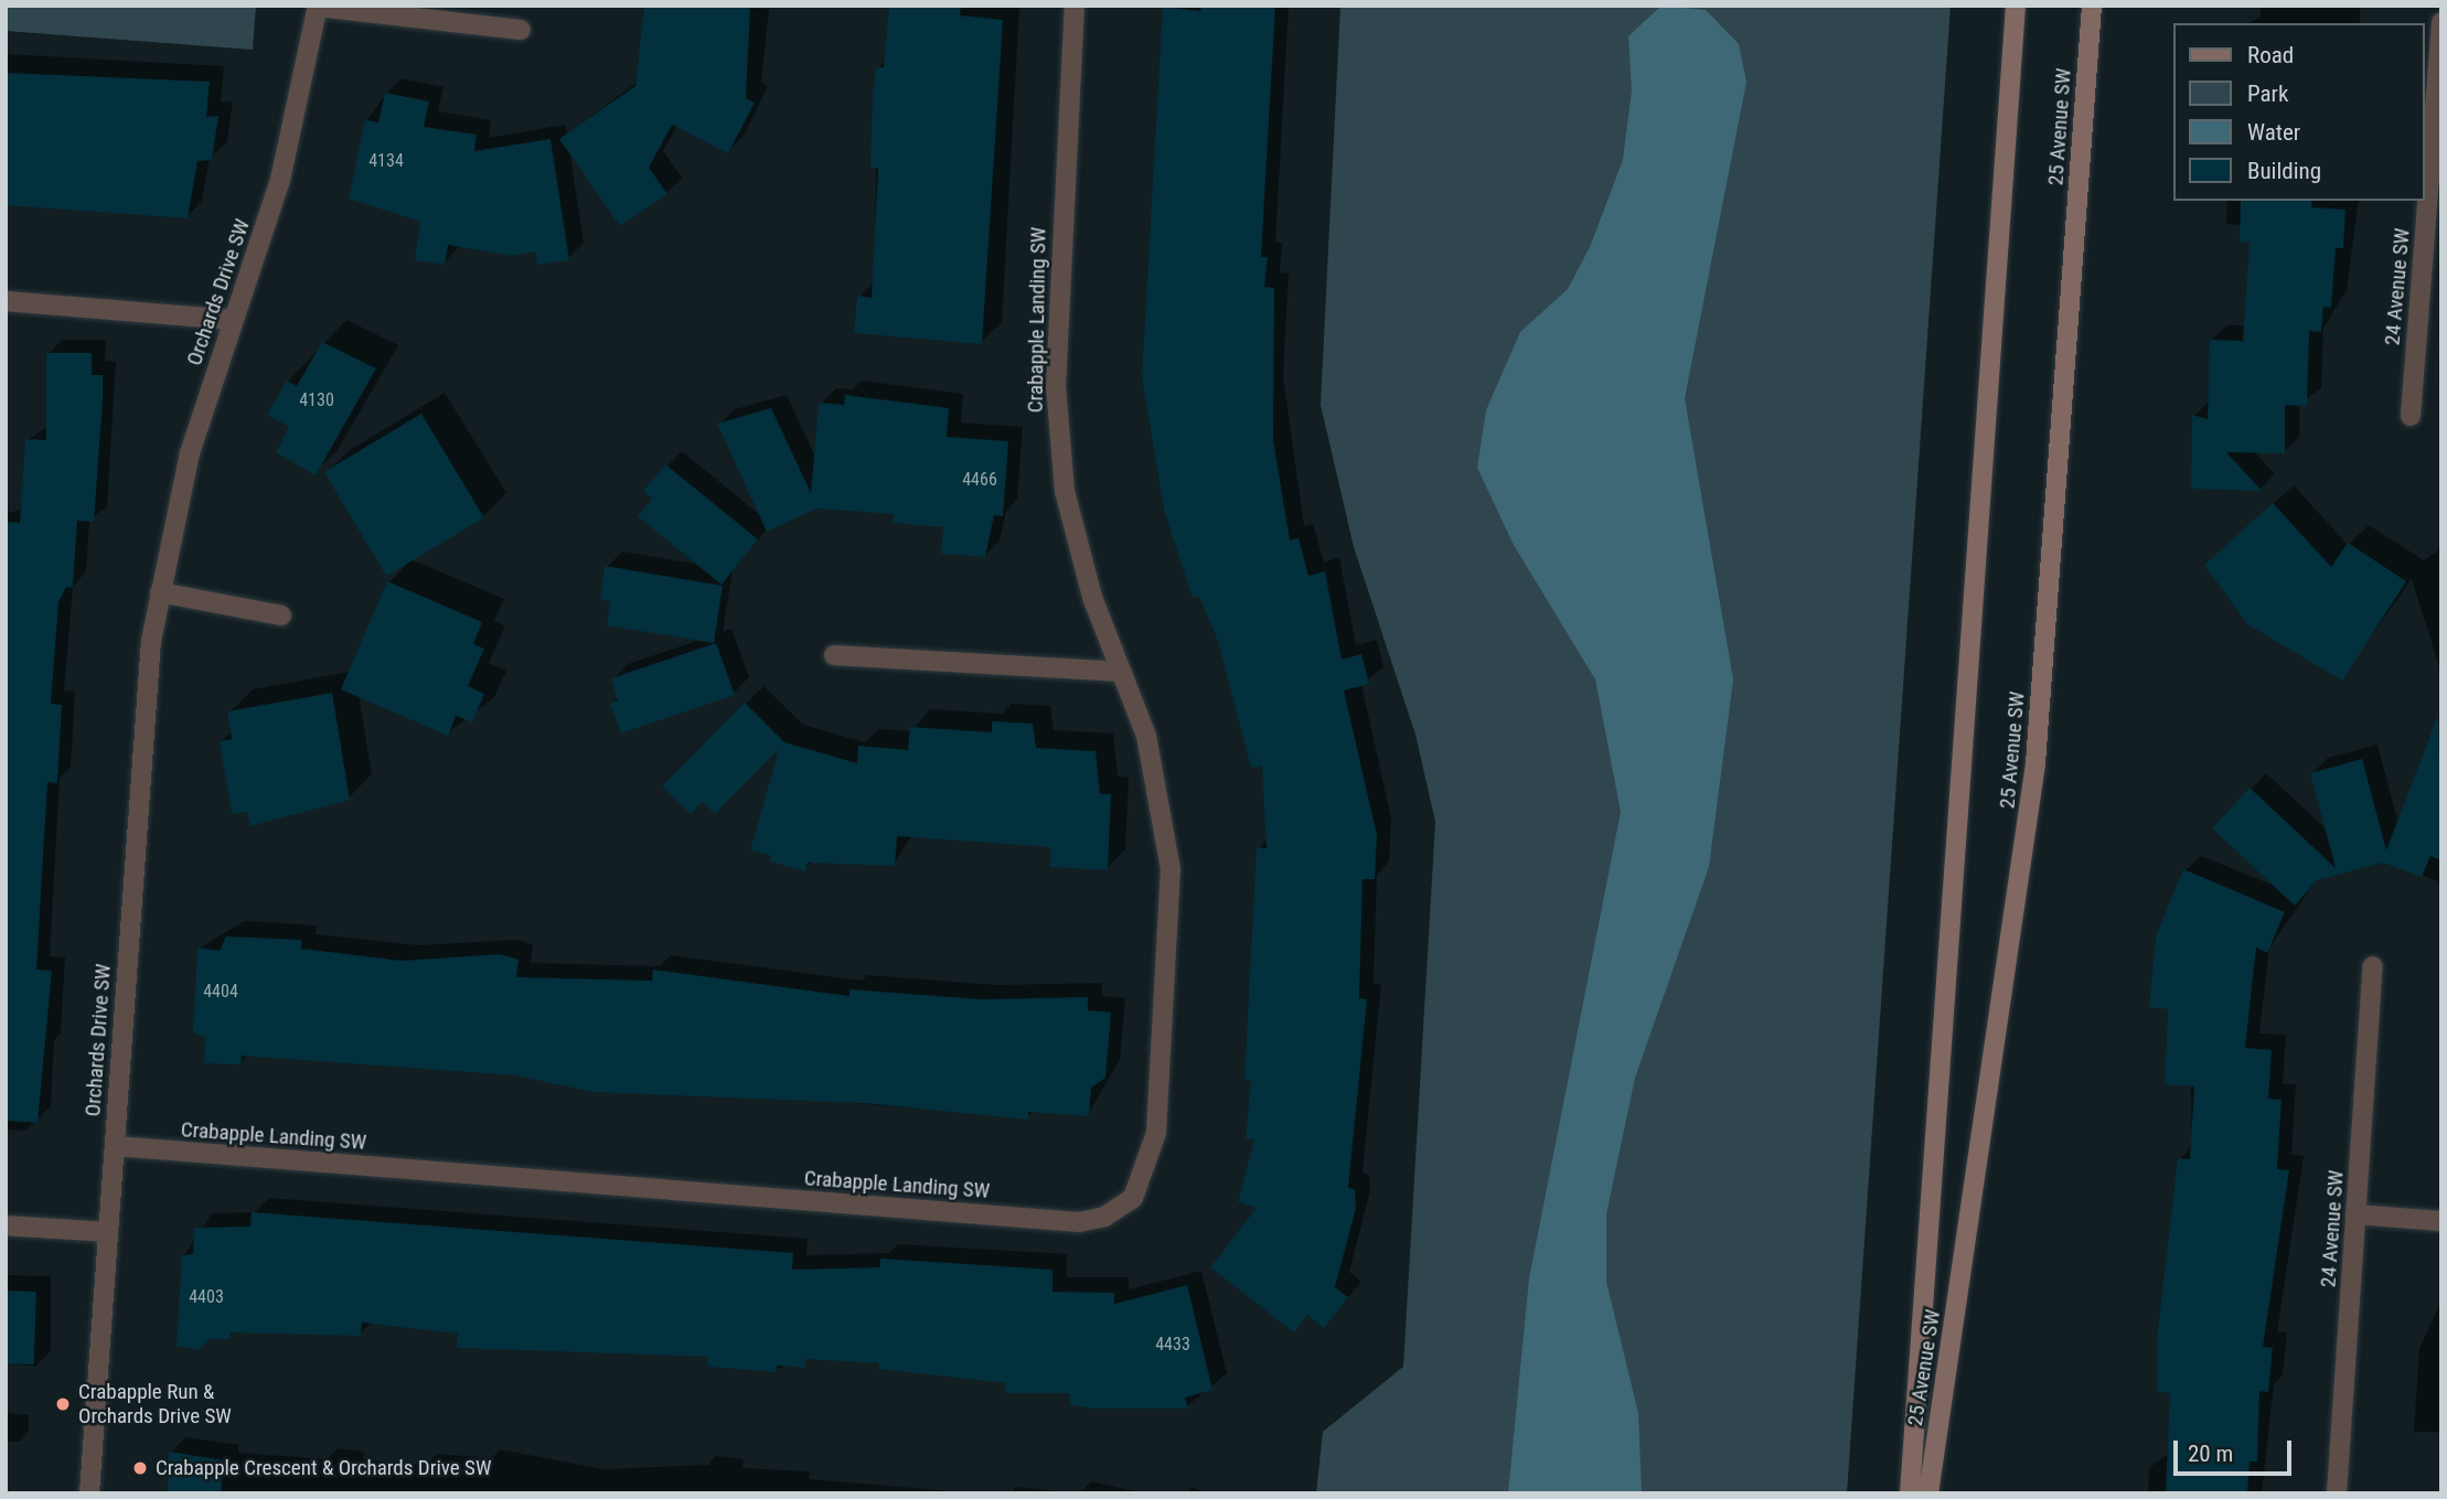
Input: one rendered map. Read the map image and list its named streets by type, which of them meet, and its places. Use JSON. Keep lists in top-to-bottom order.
{
  "streets": {
    "main road": ["25 Avenue SW"],
    "street": ["24 Avenue SW", "Orchards Drive SW", "Crabapple Landing SW"]
  },
  "crossings": [
    ["Orchards Drive SW", "Crabapple Landing SW"]
  ],
  "places": ["Crabapple Run & Orchards Drive SW", "Crabapple Crescent & Orchards Drive SW"],
  "house_numbers": [
    "4134",
    "4130",
    "4466",
    "4404",
    "4403",
    "4433"
  ],
  "legend": [
    "Road",
    "Park",
    "Water",
    "Building"
  ],
  "scale_bar": "20 m"
}
